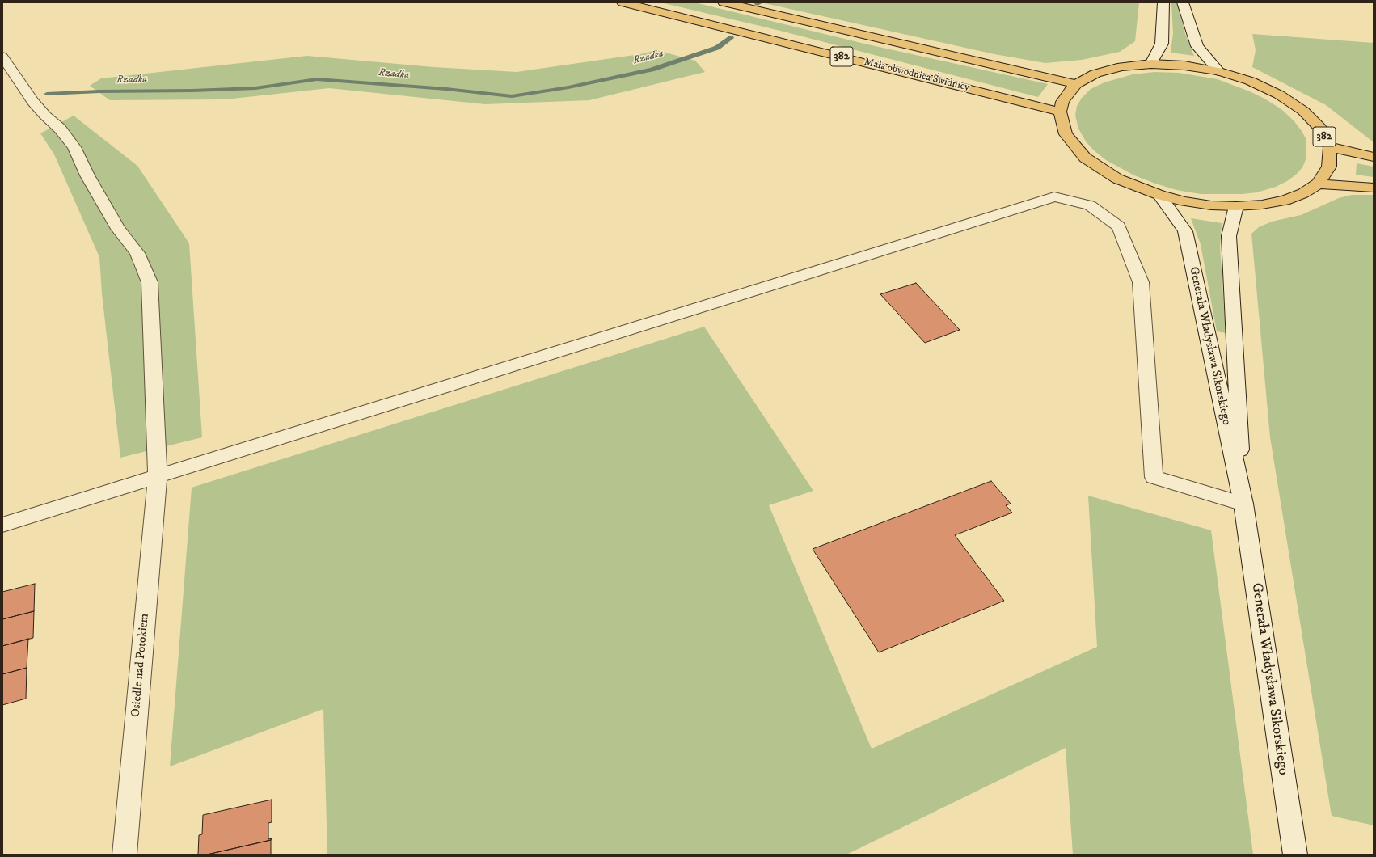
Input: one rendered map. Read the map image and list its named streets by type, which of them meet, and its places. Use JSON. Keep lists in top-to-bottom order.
{
  "streets": {
    "main road": ["382", "Mała obwodnica Świdnicy"],
    "street": ["Generała Władysława Sikorskiego", "Osiedle nad Potokiem"]
  },
  "crossings": [
    ["382", "Mała obwodnica Świdnicy"],
    ["382", "Generała Władysława Sikorskiego"]
  ],
  "water": ["Rzadka"]
}
